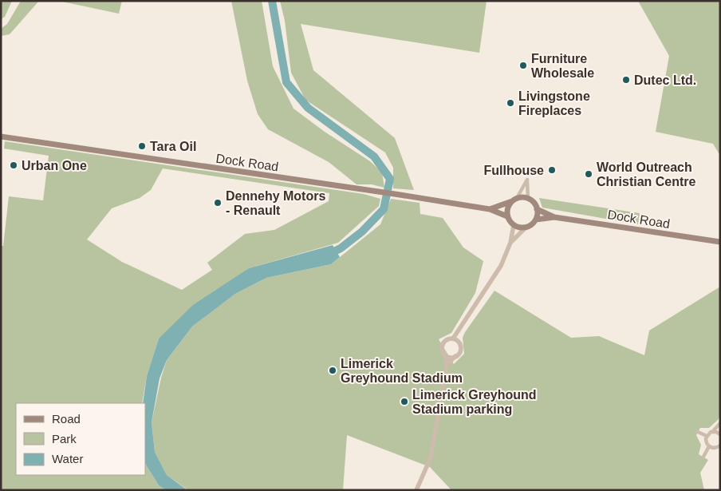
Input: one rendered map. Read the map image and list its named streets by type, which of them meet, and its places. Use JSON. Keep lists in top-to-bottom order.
{
  "streets": {
    "main road": ["Dock Road"]
  },
  "places": [
    "Furniture Wholesale",
    "Dutec Ltd.",
    "Livingstone Fireplaces",
    "Tara Oil",
    "Urban One",
    "Fullhouse",
    "World Outreach Christian Centre",
    "Dennehy Motors - Renault",
    "Limerick Greyhound Stadium",
    "Limerick Greyhound Stadium parking"
  ],
  "legend": ["Road", "Park", "Water"]
}
